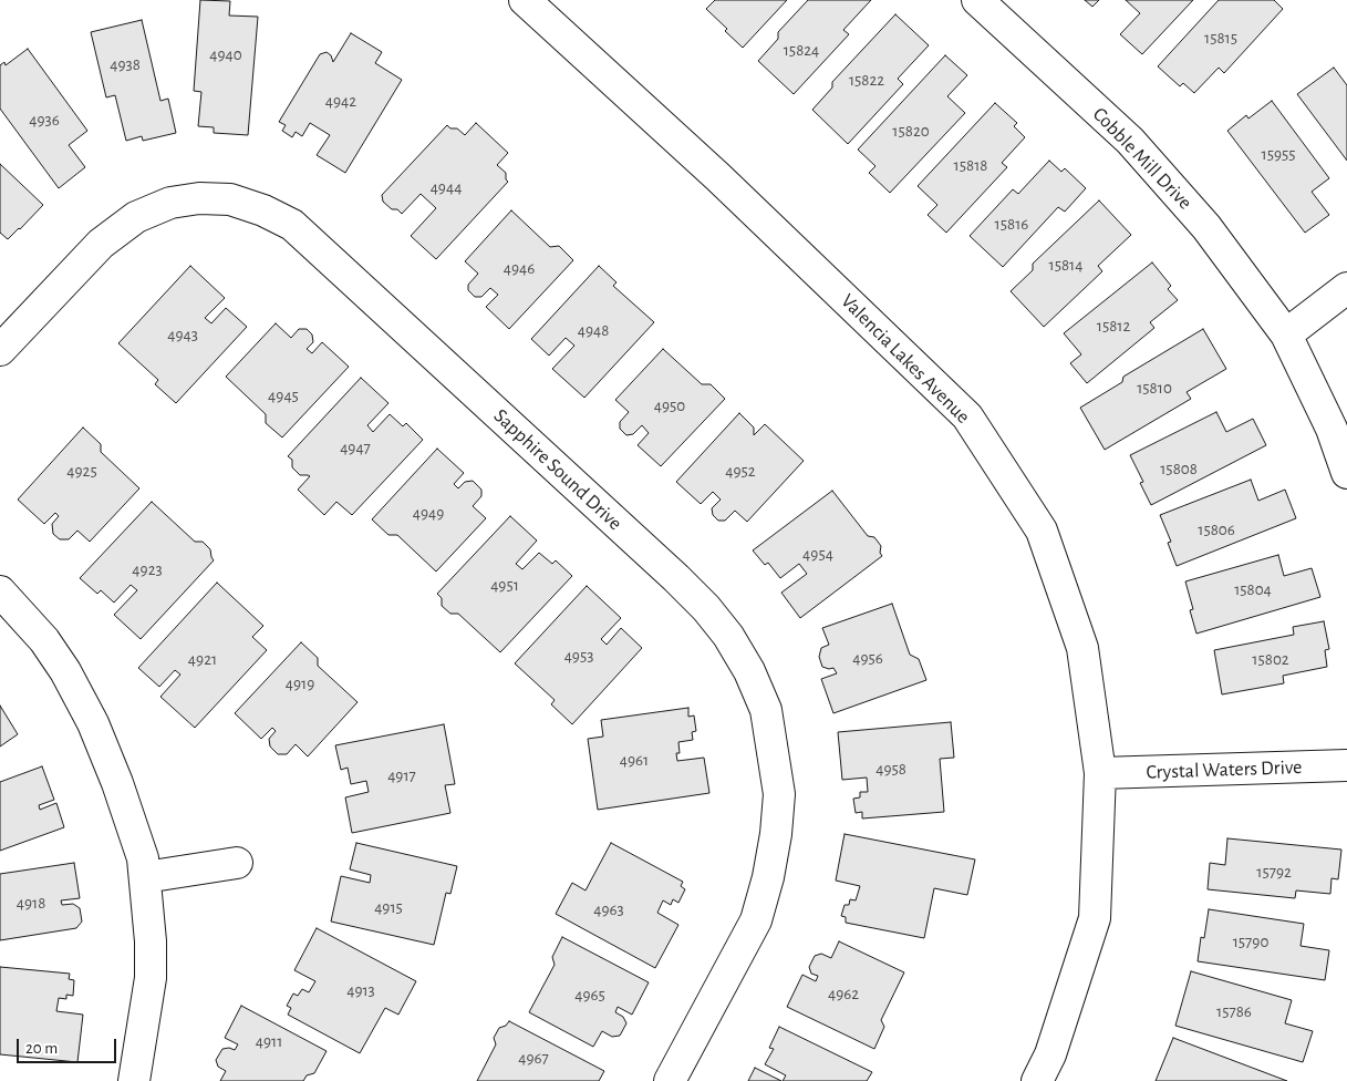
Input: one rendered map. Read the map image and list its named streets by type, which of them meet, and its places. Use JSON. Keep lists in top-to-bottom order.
{
  "streets": {
    "street": [
      "Cobble Mill Drive",
      "Valencia Lakes Avenue",
      "Sapphire Sound Drive",
      "Crystal Waters Drive"
    ]
  },
  "crossings": [
    ["Valencia Lakes Avenue", "Crystal Waters Drive"]
  ],
  "house_numbers": [
    "15815",
    "15824",
    "4940",
    "4938",
    "15822",
    "4942",
    "4936",
    "15820",
    "15955",
    "15818",
    "4944",
    "15816",
    "15814",
    "4946",
    "15812",
    "4948",
    "4943",
    "15810",
    "4945",
    "4950",
    "4947",
    "15808",
    "4925",
    "4952",
    "4949",
    "15806",
    "4954",
    "4923",
    "4951",
    "15804",
    "4953",
    "4956",
    "4921",
    "15802",
    "4919",
    "4961",
    "4958",
    "4917",
    "15792",
    "4918",
    "4915",
    "4963",
    "15790",
    "4913",
    "4962",
    "4965",
    "15786",
    "4911",
    "4967"
  ],
  "scale_bar": "20 m"
}
